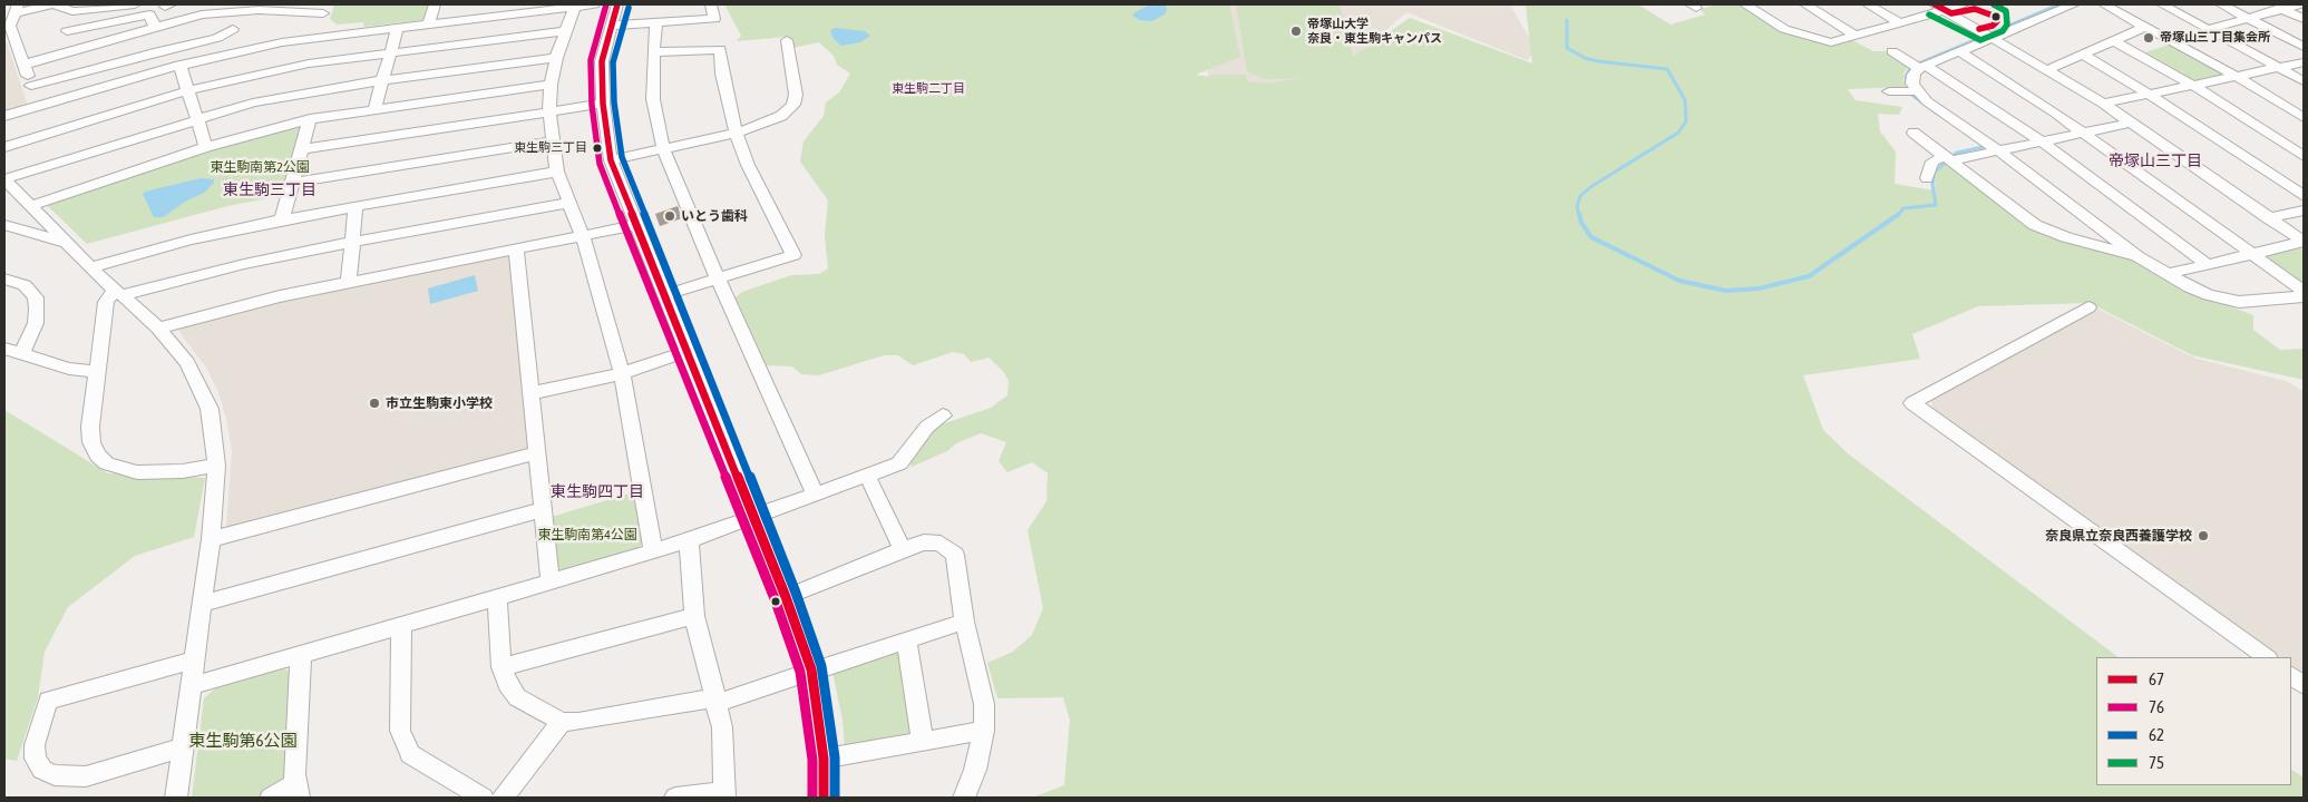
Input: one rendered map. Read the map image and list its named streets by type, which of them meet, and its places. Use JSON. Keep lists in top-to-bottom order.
{
  "districts": [
    "東生駒二丁目",
    "帝塚山三丁目",
    "東生駒三丁目",
    "東生駒四丁目"
  ],
  "parks": ["東生駒南第2公園", "東生駒南第4公園", "東生駒第6公園"],
  "places": [
    "帝塚山大学 奈良・東生駒キャンパス",
    "帝塚山三丁目集会所",
    "東生駒三丁目",
    "いとう歯科",
    "市立生駒東小学校",
    "奈良県立奈良西養護学校"
  ],
  "lines": [
    "transit line 67",
    "transit line 76",
    "transit line 75",
    "transit line 62"
  ],
  "legend": [
    "67",
    "76",
    "62",
    "75"
  ]
}
